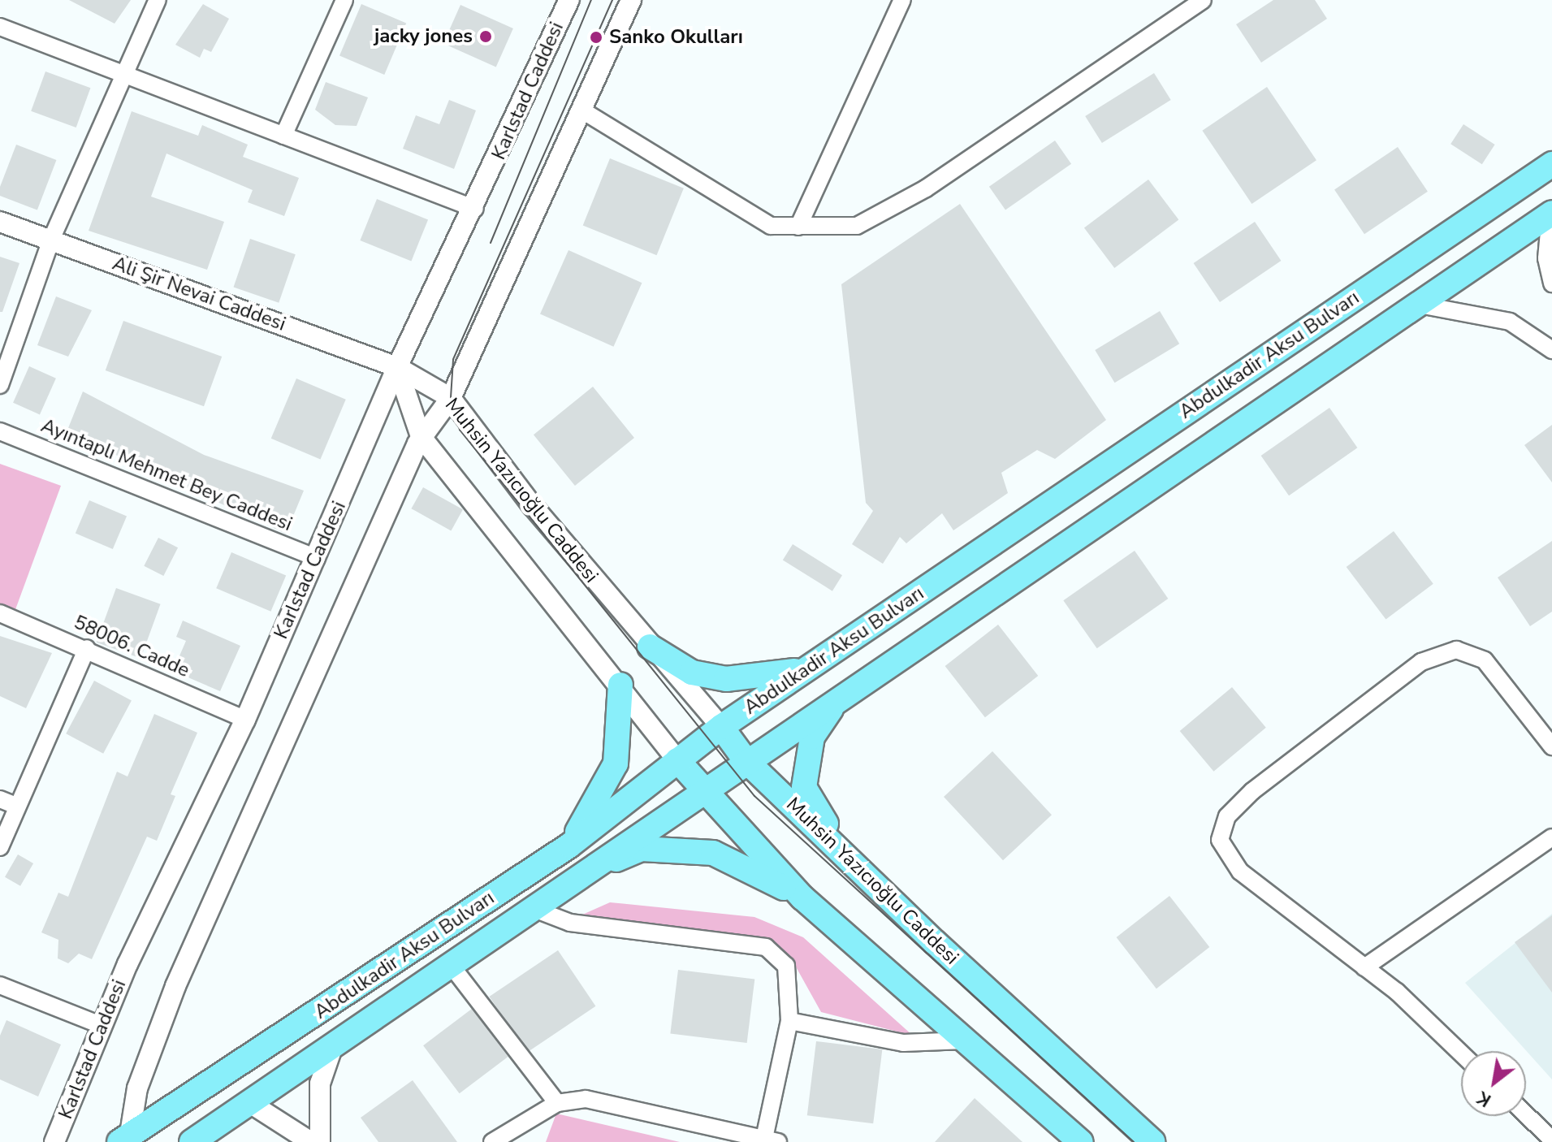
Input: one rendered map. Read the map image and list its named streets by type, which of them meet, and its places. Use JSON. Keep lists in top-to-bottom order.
{
  "streets": {
    "main road": ["Abdulkadir Aksu Bulvarı", "Muhsin Yazıcıoğlu Caddesi"],
    "street": [
      "Karlstad Caddesi",
      "Ali Şir Nevai Caddesi",
      "Ayıntaplı Mehmet Bey Caddesi",
      "58006. Cadde"
    ]
  },
  "crossings": [
    ["Karlstad Caddesi", "Ali Şir Nevai Caddesi"],
    ["Karlstad Caddesi", "Ayıntaplı Mehmet Bey Caddesi"],
    ["Karlstad Caddesi", "Muhsin Yazıcıoğlu Caddesi"],
    ["Karlstad Caddesi", "58006. Cadde"],
    ["Ali Şir Nevai Caddesi", "Muhsin Yazıcıoğlu Caddesi"],
    ["Abdulkadir Aksu Bulvarı", "Muhsin Yazıcıoğlu Caddesi"]
  ],
  "places": ["jacky jones", "Sanko Okulları"],
  "north": "bottom left"
}
